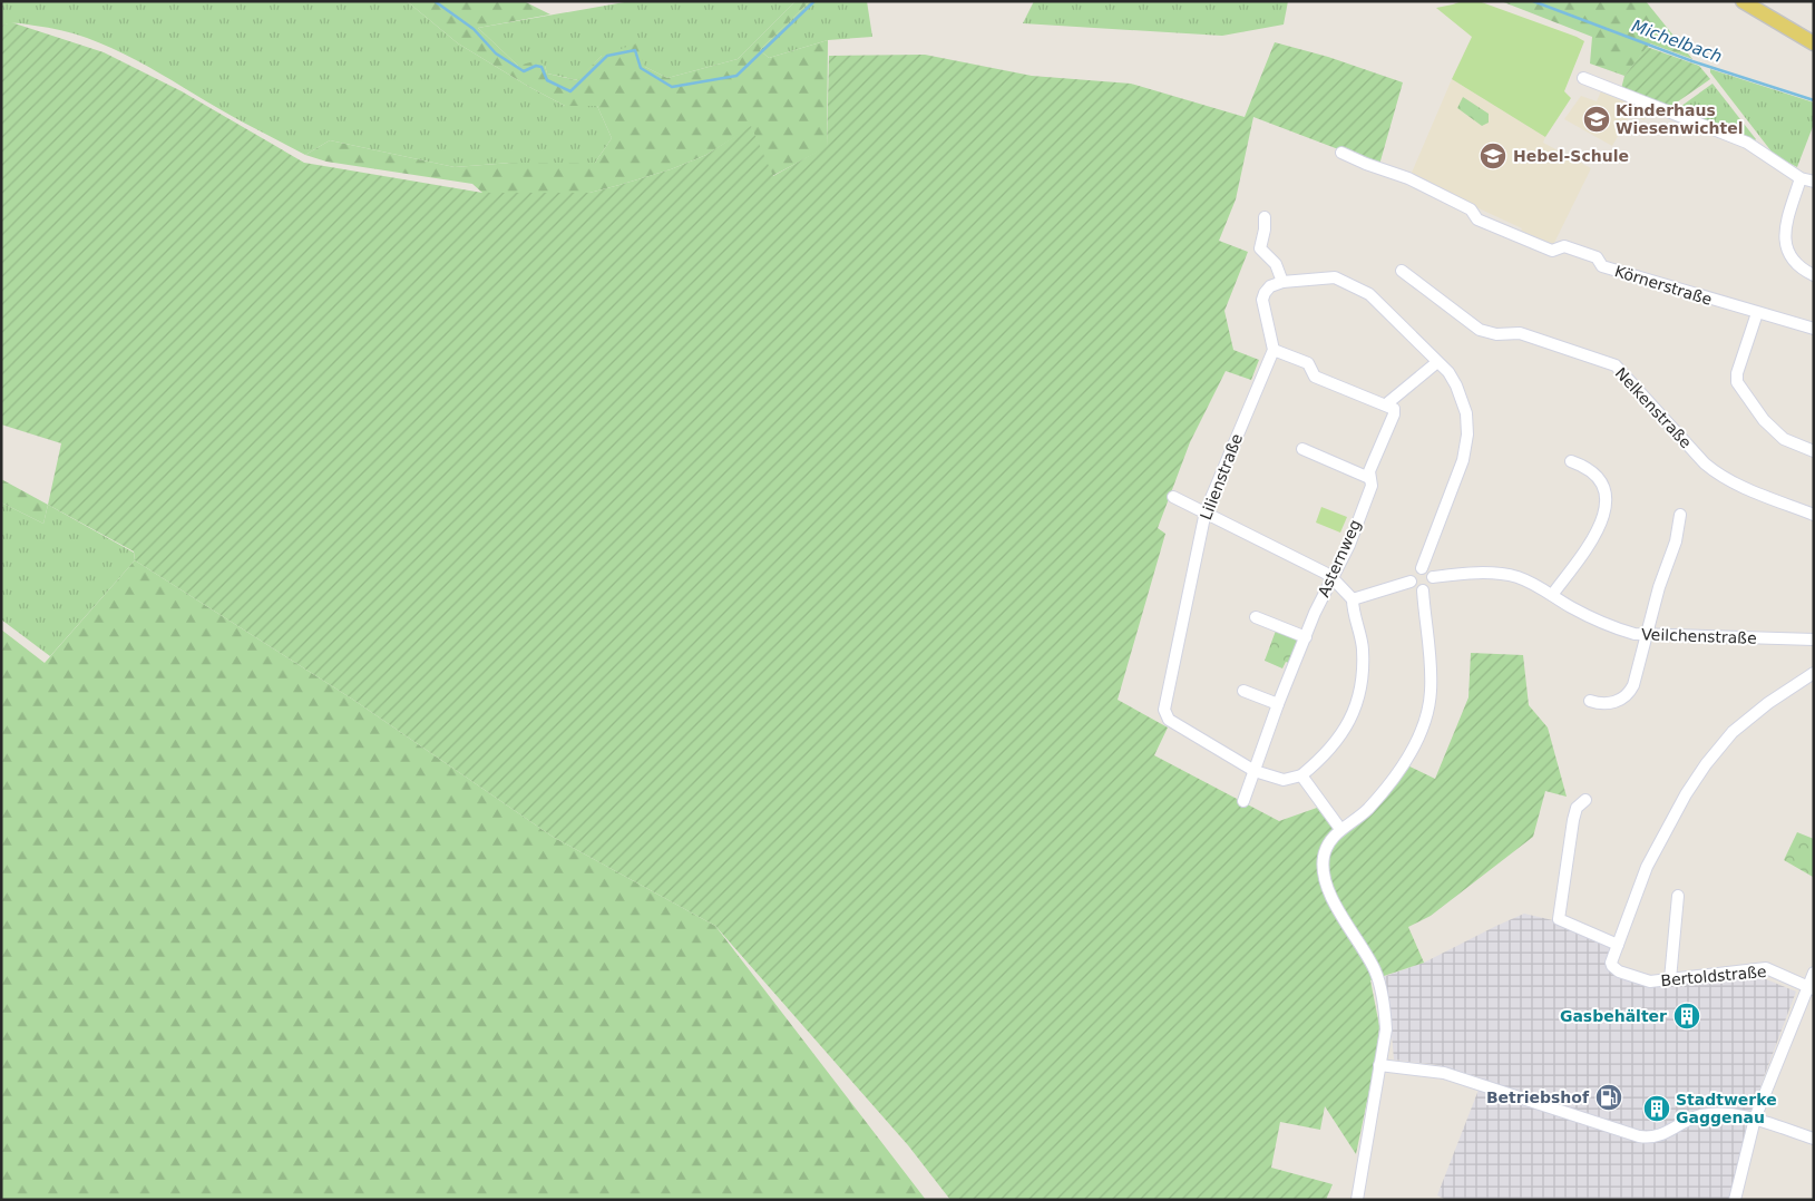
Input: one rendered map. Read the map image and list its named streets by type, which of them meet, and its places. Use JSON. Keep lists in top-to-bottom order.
{
  "streets": {
    "street": [
      "Körnerstraße",
      "Nelkenstraße",
      "Lilienstraße",
      "Asternweg",
      "Veilchenstraße",
      "Bertoldstraße"
    ]
  },
  "crossings": [
    ["Lilienstraße", "Asternweg"]
  ],
  "water": ["Michelbach"],
  "places": {
    "school or university": ["Kinderhaus Wiesenwichtel", "Hebel-Schule"],
    "building": ["Gasbehälter", "Stadtwerke Gaggenau"],
    "fuel station": ["Betriebshof"]
  }
}
